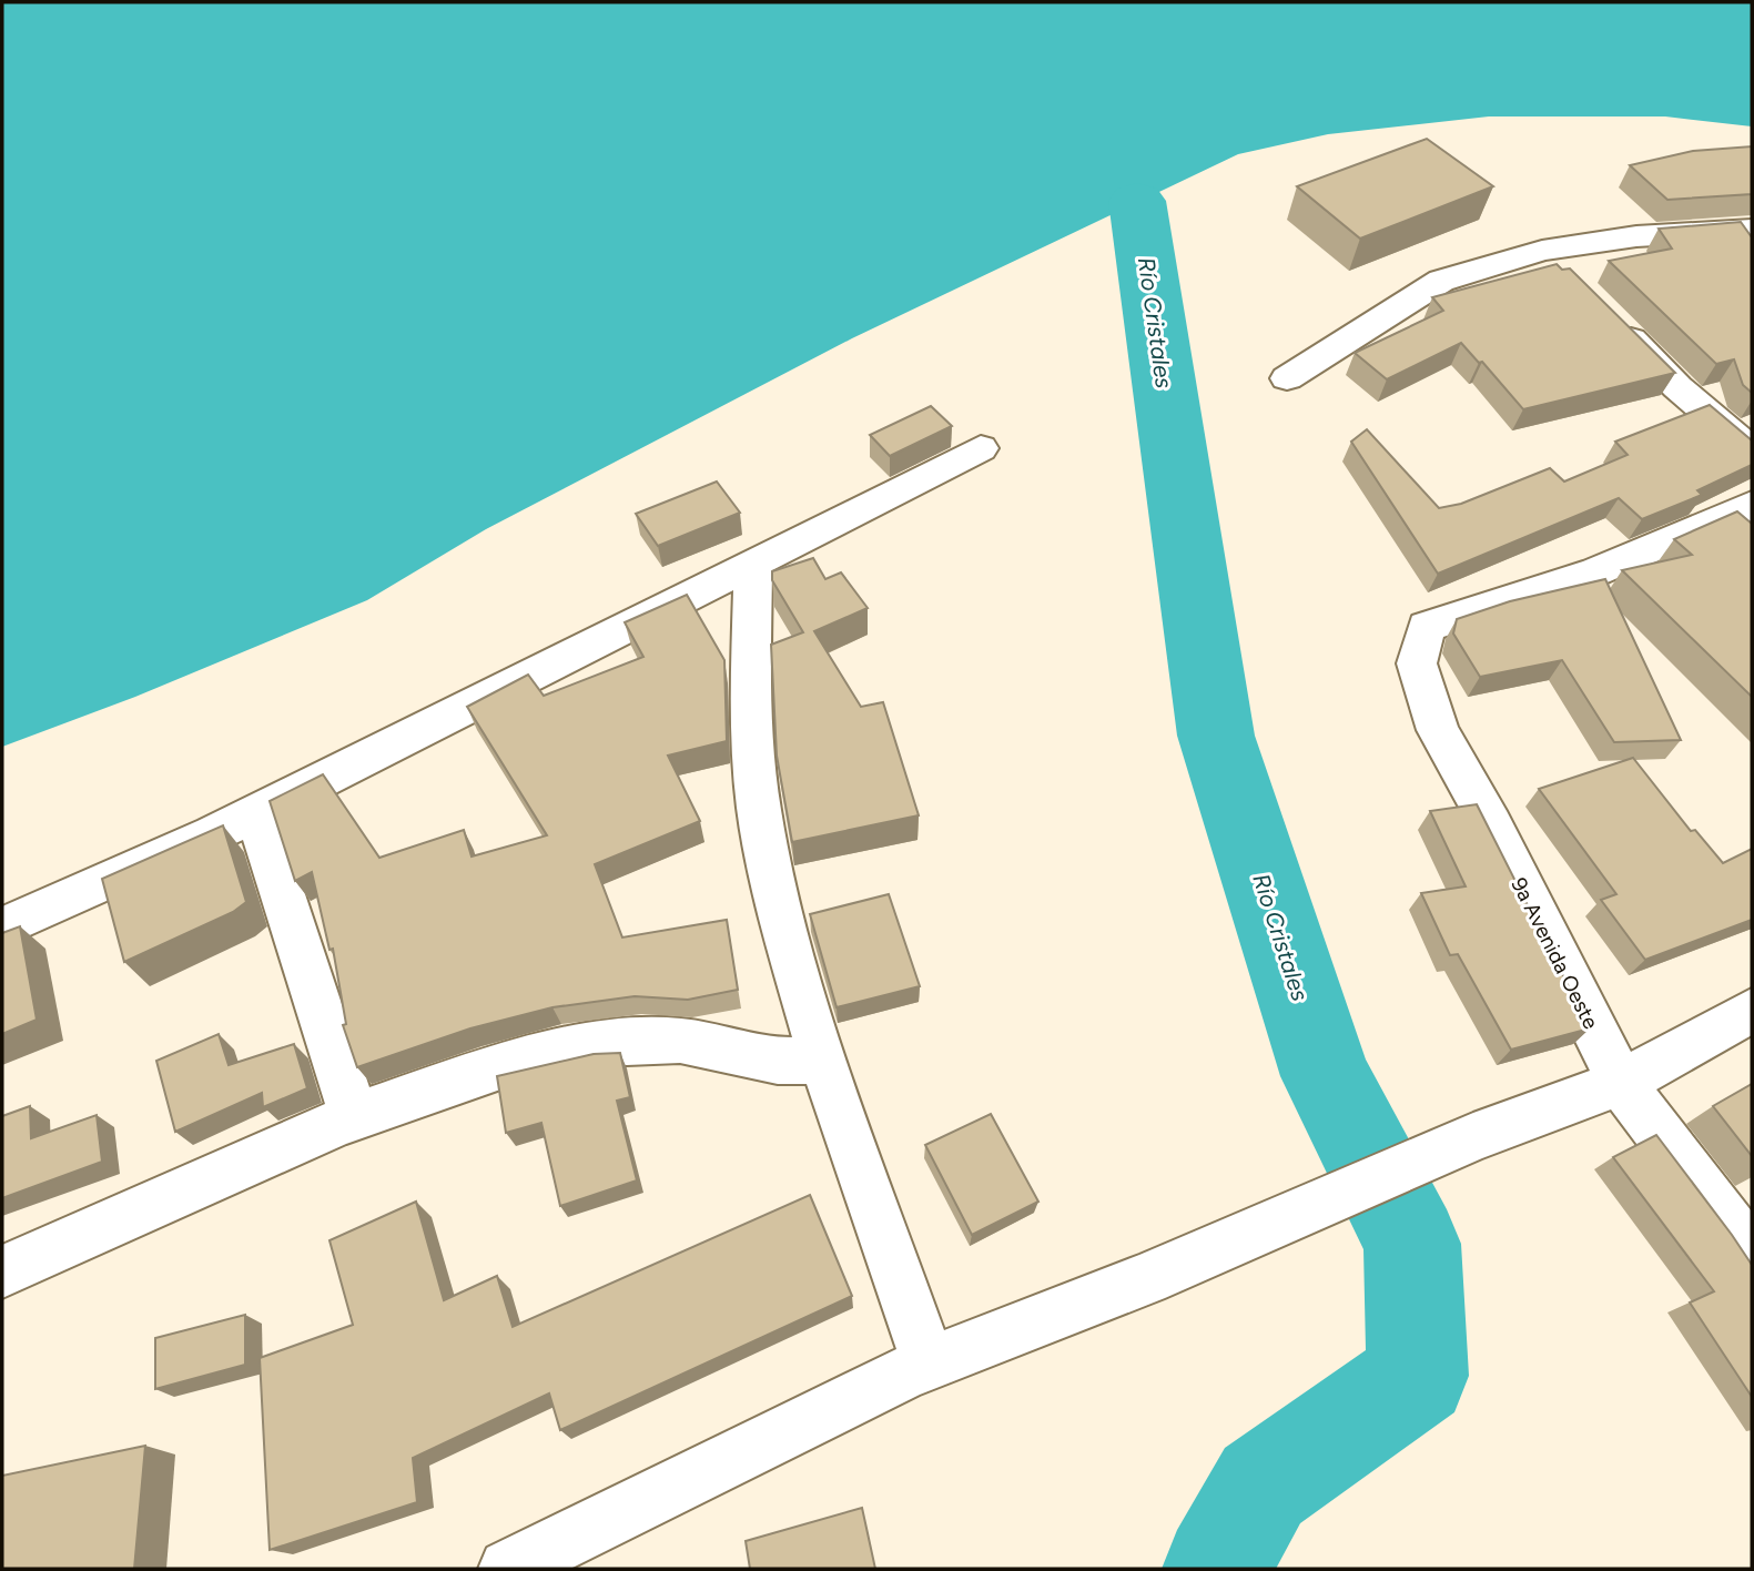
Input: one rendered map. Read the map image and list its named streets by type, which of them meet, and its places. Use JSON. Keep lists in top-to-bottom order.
{
  "streets": {
    "street": ["9a Avenida Oeste"]
  },
  "water": ["Río Cristales"]
}
